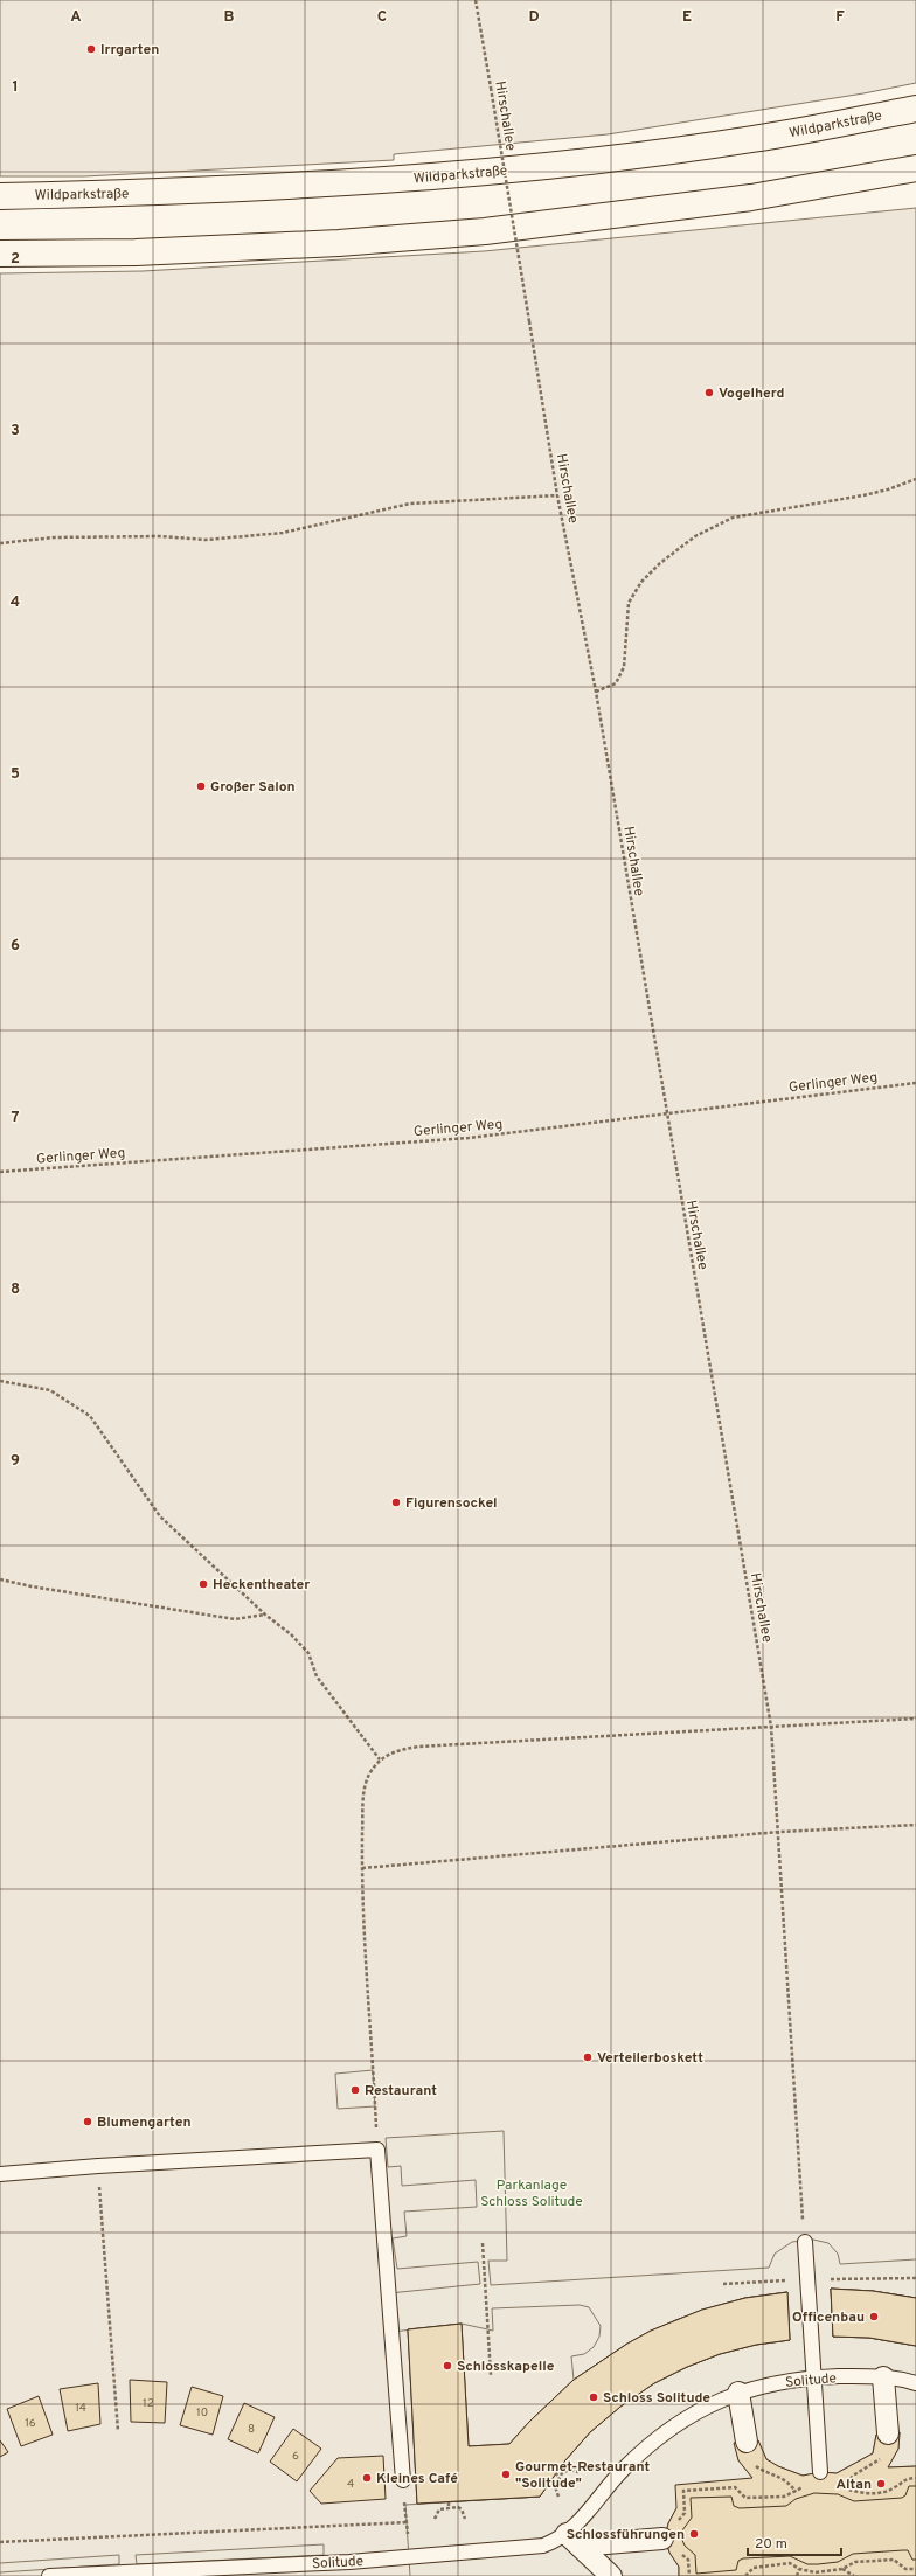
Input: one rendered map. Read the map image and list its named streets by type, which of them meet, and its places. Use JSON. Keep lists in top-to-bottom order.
{
  "streets": {
    "highway": ["Wildparkstraße"],
    "street": ["Solitude"],
    "path": ["Hirschallee", "Gerlinger Weg"]
  },
  "crossings": [
    ["Hirschallee", "Gerlinger Weg"]
  ],
  "parks": ["Parkanlage Schloss Solitude"],
  "places": [
    "Irrgarten",
    "Vogelherd",
    "Großer Salon",
    "Figurensockel",
    "Heckentheater",
    "Verteilerboskett",
    "Restaurant",
    "Blumengarten",
    "Officenbau",
    "Schlosskapelle",
    "Schloss Solitude",
    "Gourmet-Restaurant \"Solitude\"",
    "Kleines Café",
    "Altan",
    "Schlossführungen"
  ],
  "house_numbers": [
    "12",
    "14",
    "10",
    "16",
    "8",
    "6",
    "4"
  ],
  "scale_bar": "20 m",
  "grid": {
    "columns": [
      "A",
      "B",
      "C",
      "D",
      "E",
      "F"
    ],
    "rows": [
      "1",
      "2",
      "3",
      "4",
      "5",
      "6",
      "7",
      "8",
      "9"
    ]
  }
}
